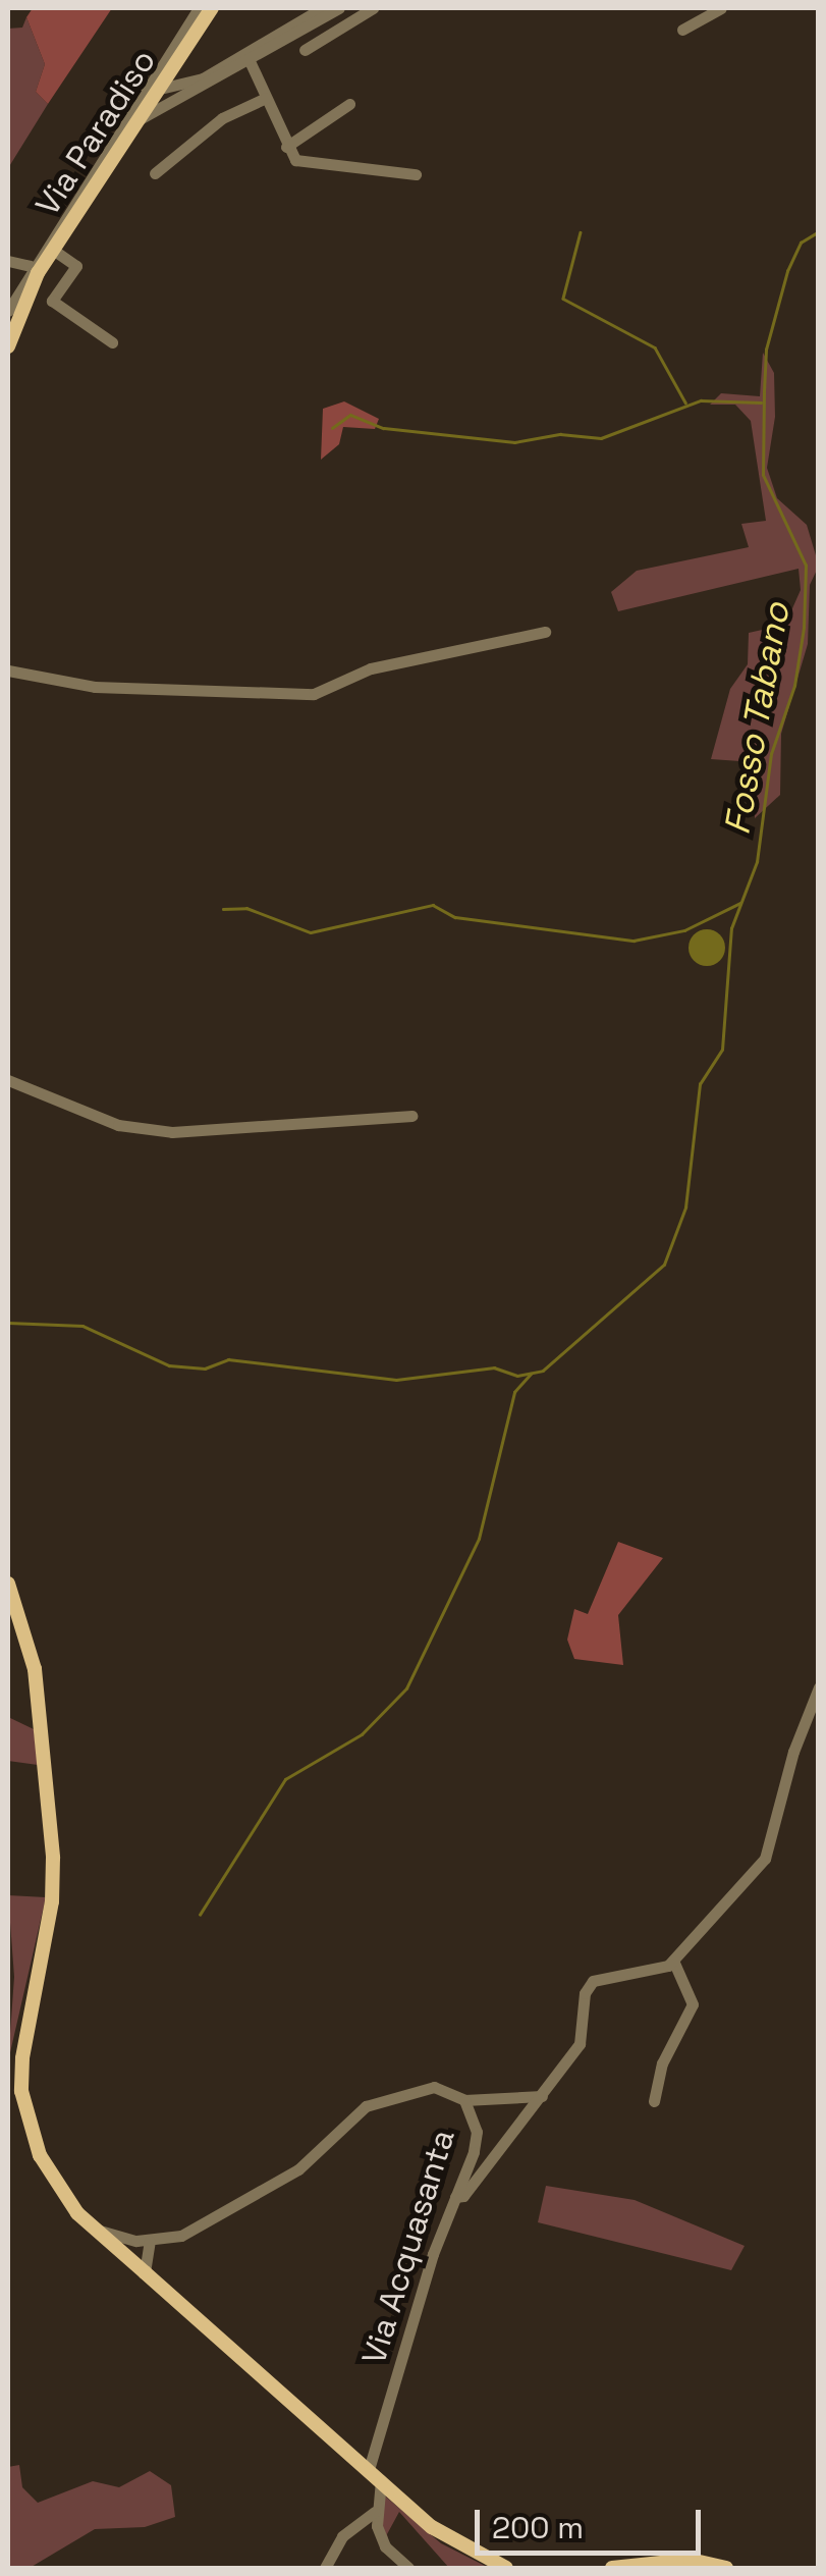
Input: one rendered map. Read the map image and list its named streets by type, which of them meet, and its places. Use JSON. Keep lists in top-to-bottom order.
{
  "streets": {
    "main road": ["Via Paradiso"],
    "street": ["Via Acquasanta"]
  },
  "water": ["Fosso Tabano"],
  "scale_bar": "200 m"
}
